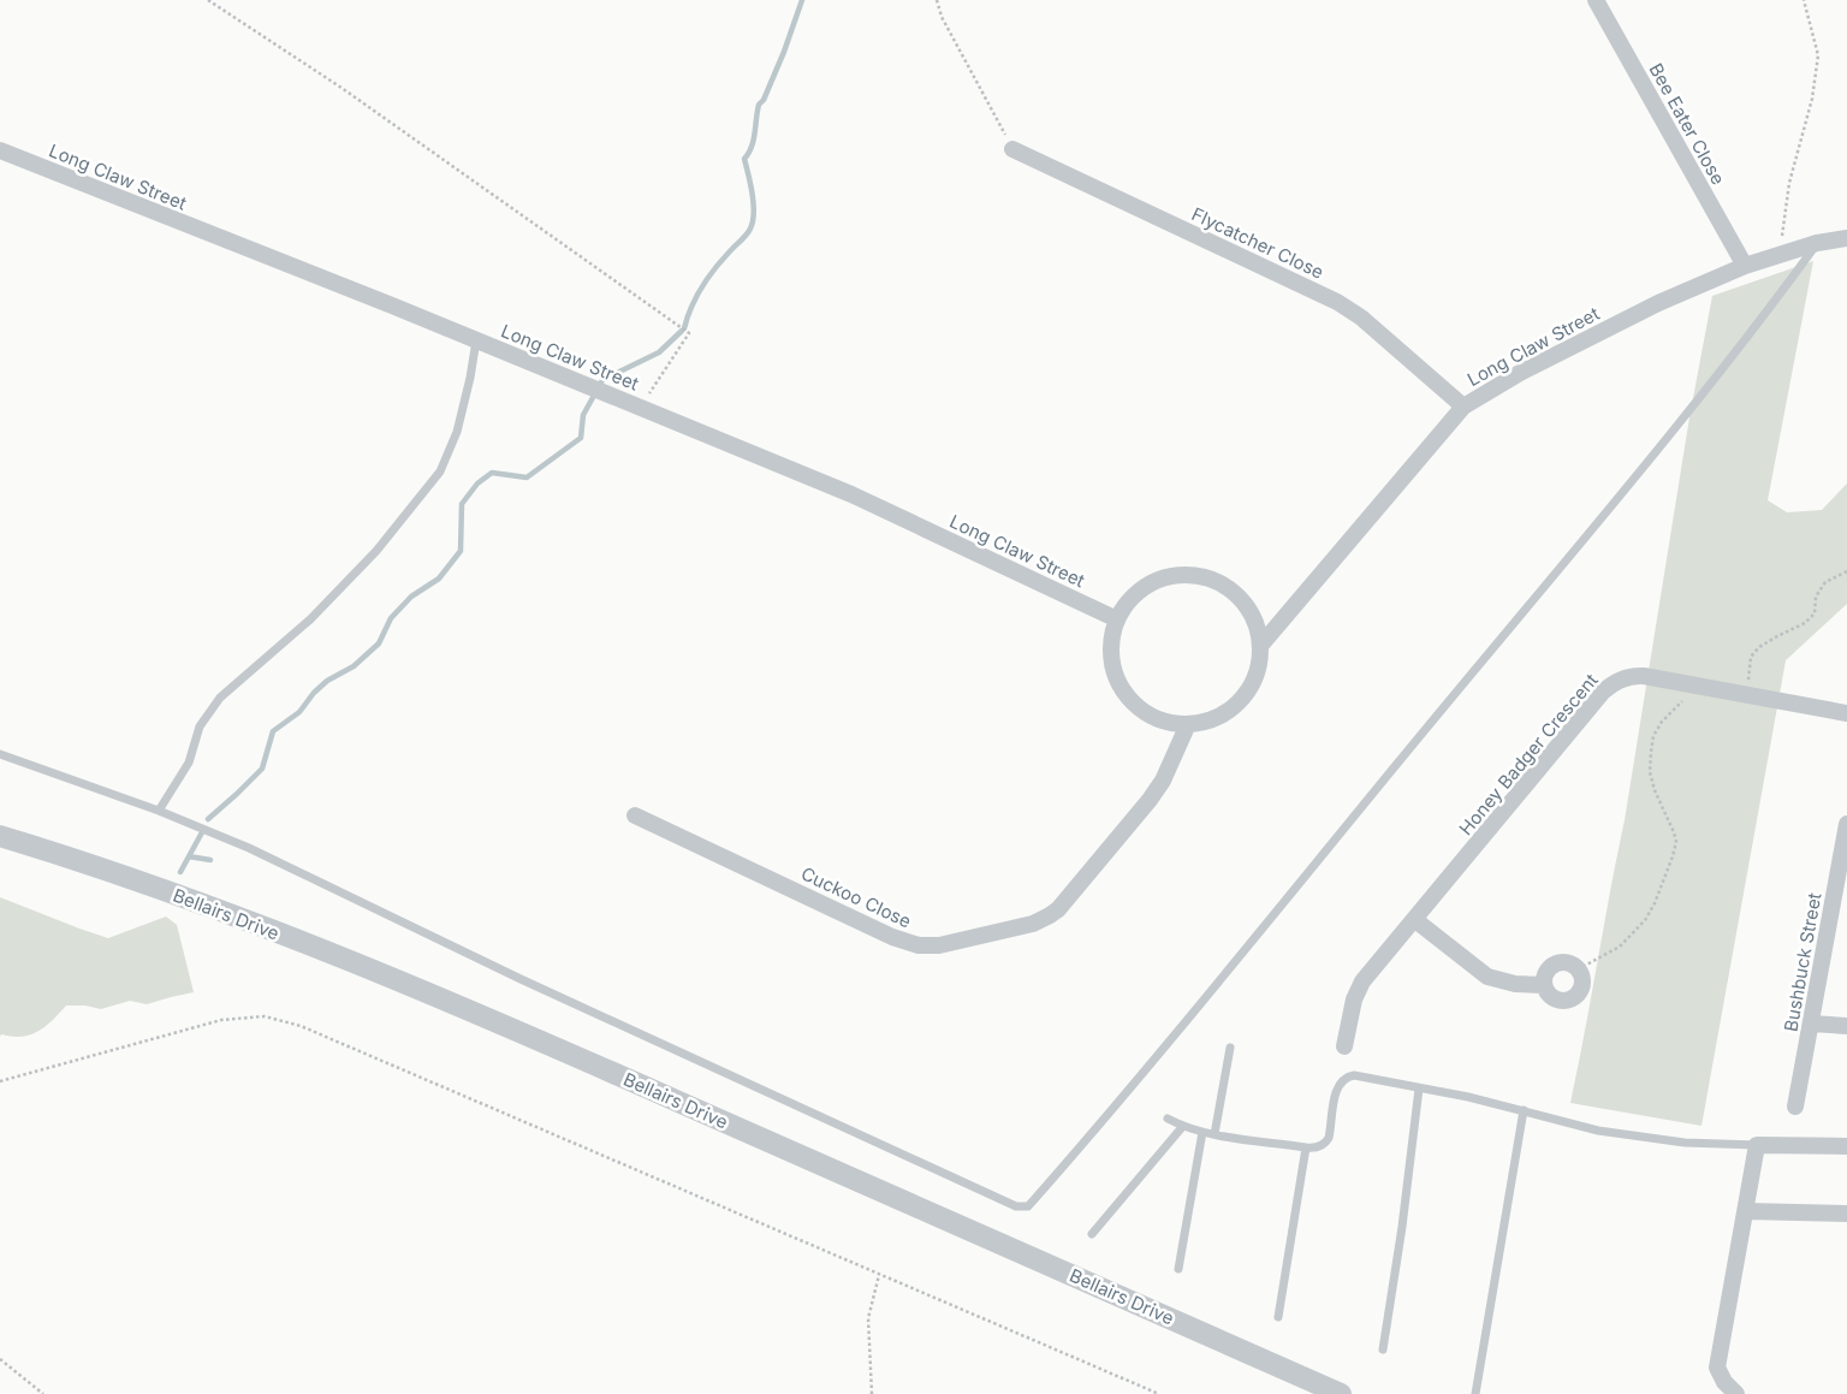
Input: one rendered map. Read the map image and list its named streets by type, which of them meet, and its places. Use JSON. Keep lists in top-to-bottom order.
{
  "streets": {
    "street": [
      "Bee Eater Close",
      "Long Claw Street",
      "Flycatcher Close",
      "Honey Badger Crescent",
      "Cuckoo Close",
      "Bellairs Drive",
      "Bushbuck Street"
    ]
  },
  "crossings": [
    ["Bee Eater Close", "Long Claw Street"],
    ["Long Claw Street", "Flycatcher Close"],
    ["Long Claw Street", "Cuckoo Close"]
  ]
}
